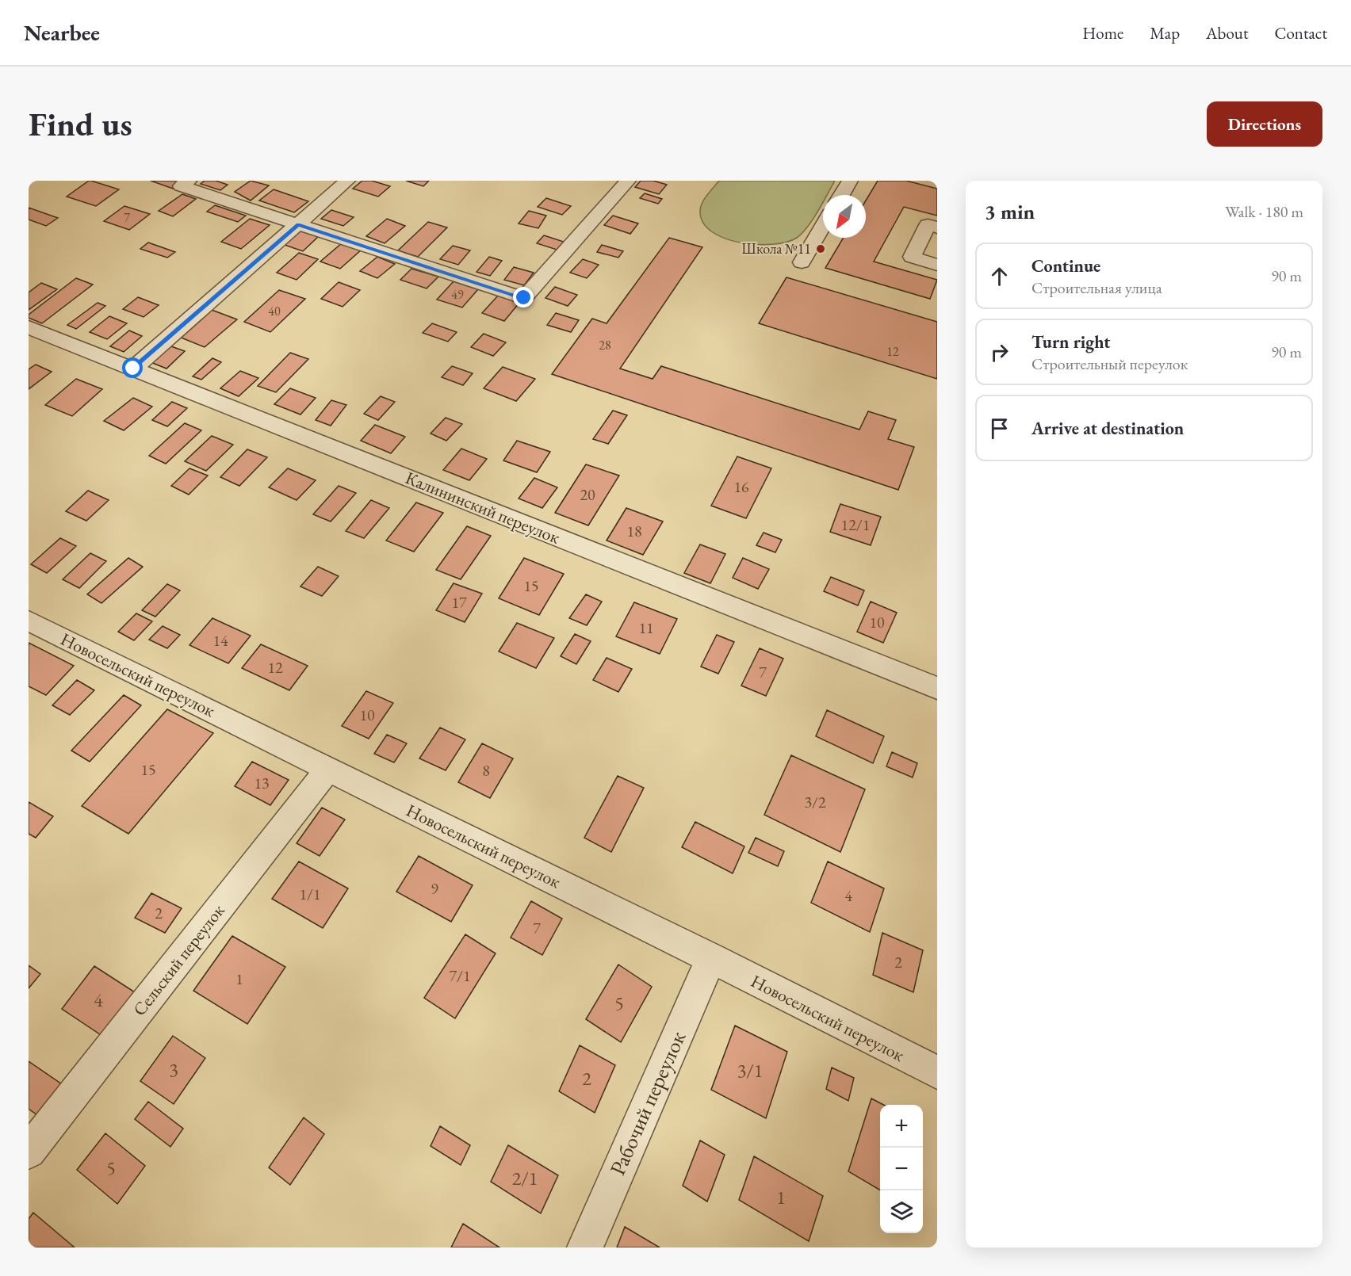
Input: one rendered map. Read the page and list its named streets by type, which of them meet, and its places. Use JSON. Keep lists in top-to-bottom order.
{
  "streets": {
    "street": [
      "Калининский переулок",
      "Новосельский переулок",
      "Сельский переулок",
      "Рабочий переулок"
    ]
  },
  "crossings": [
    ["Новосельский переулок", "Сельский переулок"],
    ["Новосельский переулок", "Рабочий переулок"]
  ],
  "places": ["Школа №11"],
  "house_numbers": [
    "7",
    "49",
    "40",
    "28",
    "12",
    "16",
    "20",
    "12/1",
    "18",
    "15",
    "17",
    "10",
    "11",
    "14",
    "12",
    "7",
    "10",
    "15",
    "8",
    "13",
    "3/2",
    "9",
    "1/1",
    "4",
    "2",
    "7",
    "2",
    "7/1",
    "1",
    "4",
    "5",
    "3",
    "3/1",
    "2",
    "5",
    "2/1",
    "1"
  ],
  "north": "bottom left",
  "page": {
    "header": "Nearbee",
    "nav": [
      "Home",
      "Map",
      "About",
      "Contact"
    ],
    "buttons": "Directions",
    "title": "Find us",
    "heading": ["3 min", "Walk · 180 m"],
    "list": [
      ["Continue", "Строительная улица", "90 m"],
      ["Turn right", "Строительный переулок", "90 m"],
      "Arrive at destination"
    ],
    "map_buttons": ["+", "−"]
  }
}
